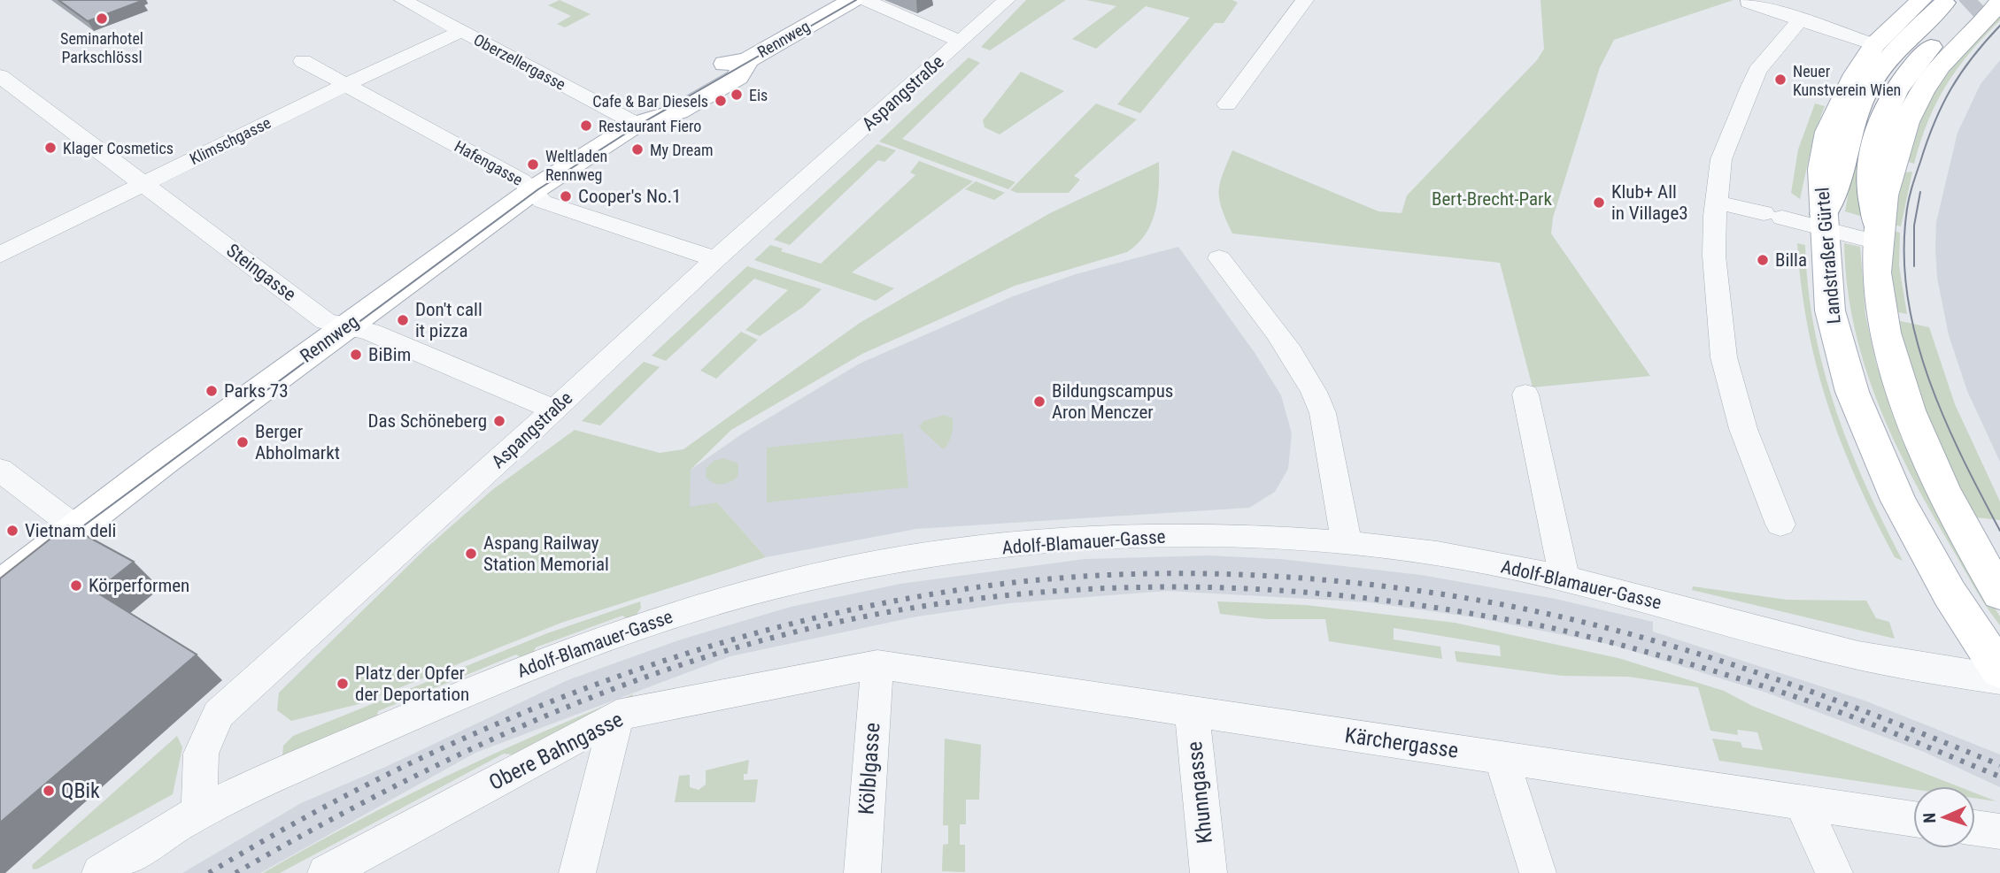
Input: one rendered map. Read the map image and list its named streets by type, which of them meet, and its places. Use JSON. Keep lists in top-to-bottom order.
{
  "streets": {
    "main road": ["Rennweg", "Landstraßer Gürtel"],
    "street": [
      "Oberzellergasse",
      "Aspangstraße",
      "Klimschgasse",
      "Hafengasse",
      "Steingasse",
      "Adolf-Blamauer-Gasse",
      "Kärchergasse",
      "Obere Bahngasse",
      "Kölblgasse",
      "Khunngasse"
    ]
  },
  "crossings": [
    ["Rennweg", "Oberzellergasse"],
    ["Rennweg", "Hafengasse"],
    ["Rennweg", "Steingasse"],
    ["Oberzellergasse", "Klimschgasse"],
    ["Aspangstraße", "Hafengasse"],
    ["Aspangstraße", "Steingasse"],
    ["Aspangstraße", "Adolf-Blamauer-Gasse"],
    ["Klimschgasse", "Hafengasse"],
    ["Klimschgasse", "Steingasse"],
    ["Kärchergasse", "Obere Bahngasse"],
    ["Kärchergasse", "Kölblgasse"],
    ["Kärchergasse", "Khunngasse"],
    ["Obere Bahngasse", "Kölblgasse"]
  ],
  "parks": ["Bert-Brecht-Park"],
  "places": [
    "Seminarhotel Parkschlössl",
    "Neuer Kunstverein Wien",
    "Eis",
    "Cafe & Bar Diesels",
    "Restaurant Fiero",
    "Klager Cosmetics",
    "My Dream",
    "Weltladen Rennweg",
    "Cooper's No.1",
    "Klub+ All in Village3",
    "Billa",
    "Don't call it pizza",
    "BiBim",
    "Parks 73",
    "Bildungscampus Aron Menczer",
    "Das Schöneberg",
    "Berger Abholmarkt",
    "Vietnam deli",
    "Aspang Railway Station Memorial",
    "Körperformen",
    "Platz der Opfer der Deportation",
    "QBik"
  ],
  "north": "left"
}
